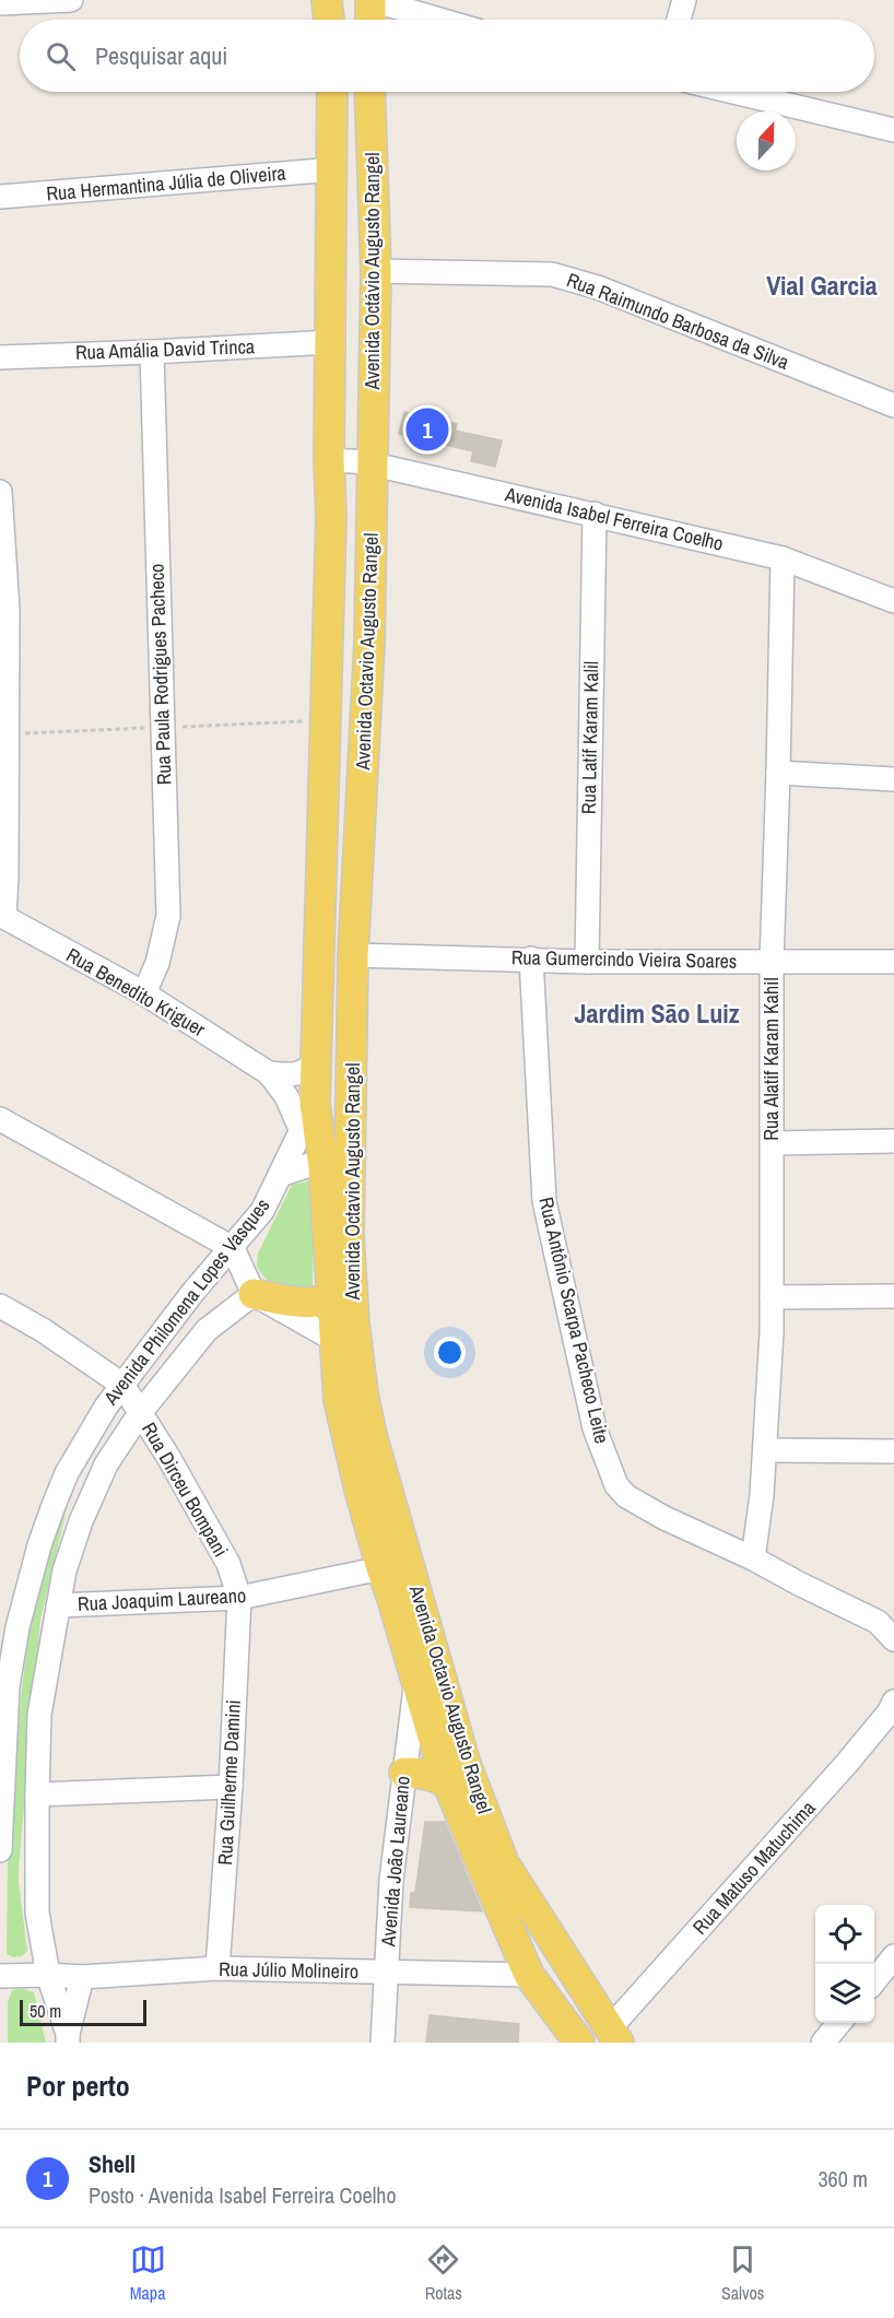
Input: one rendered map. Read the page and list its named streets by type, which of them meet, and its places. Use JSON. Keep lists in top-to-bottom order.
{
  "streets": {
    "main road": ["Avenida Octávio Augusto Rangel", "Avenida Octavio Augusto Rangel"],
    "street": [
      "Rua Hermantina Júlia de Oliveira",
      "Rua Raimundo Barbosa da Silva",
      "Rua Amália David Trinca",
      "Avenida Isabel Ferreira Coelho",
      "Rua Paula Rodrigues Pacheco",
      "Rua Latif Karam Kalil",
      "Rua Gumercindo Vieira Soares",
      "Rua Benedito Kriguer",
      "Rua Alatif Karam Kahil",
      "Avenida Philomena Lopes Vasques",
      "Rua Antônio Scarpa Pacheco Leite",
      "Rua Dirceu Bompani",
      "Rua Joaquim Laureano",
      "Rua Guilherme Damini",
      "Avenida João Laureano",
      "Rua Matuso Matuchima",
      "Rua Júlio Molineiro"
    ]
  },
  "crossings": [
    ["Rua Hermantina Júlia de Oliveira", "Avenida Octávio Augusto Rangel"],
    ["Avenida Octávio Augusto Rangel", "Rua Raimundo Barbosa da Silva"],
    ["Avenida Octávio Augusto Rangel", "Rua Amália David Trinca"],
    ["Avenida Octávio Augusto Rangel", "Avenida Isabel Ferreira Coelho"],
    ["Avenida Octávio Augusto Rangel", "Avenida Octavio Augusto Rangel"],
    ["Rua Amália David Trinca", "Rua Paula Rodrigues Pacheco"],
    ["Avenida Isabel Ferreira Coelho", "Avenida Octavio Augusto Rangel"],
    ["Avenida Isabel Ferreira Coelho", "Rua Latif Karam Kalil"],
    ["Avenida Isabel Ferreira Coelho", "Rua Alatif Karam Kahil"],
    ["Avenida Octavio Augusto Rangel", "Rua Gumercindo Vieira Soares"],
    ["Avenida Octavio Augusto Rangel", "Rua Benedito Kriguer"],
    ["Avenida Octavio Augusto Rangel", "Avenida Philomena Lopes Vasques"],
    ["Avenida Octavio Augusto Rangel", "Rua Joaquim Laureano"],
    ["Avenida Octavio Augusto Rangel", "Avenida João Laureano"],
    ["Avenida Octavio Augusto Rangel", "Rua Matuso Matuchima"],
    ["Avenida Octavio Augusto Rangel", "Rua Júlio Molineiro"],
    ["Rua Paula Rodrigues Pacheco", "Rua Benedito Kriguer"],
    ["Rua Latif Karam Kalil", "Rua Gumercindo Vieira Soares"],
    ["Rua Gumercindo Vieira Soares", "Rua Alatif Karam Kahil"],
    ["Rua Gumercindo Vieira Soares", "Rua Antônio Scarpa Pacheco Leite"],
    ["Rua Alatif Karam Kahil", "Rua Antônio Scarpa Pacheco Leite"],
    ["Avenida Philomena Lopes Vasques", "Rua Dirceu Bompani"],
    ["Avenida Philomena Lopes Vasques", "Rua Joaquim Laureano"],
    ["Avenida Philomena Lopes Vasques", "Rua Júlio Molineiro"],
    ["Rua Dirceu Bompani", "Rua Joaquim Laureano"],
    ["Rua Dirceu Bompani", "Rua Guilherme Damini"],
    ["Rua Joaquim Laureano", "Rua Guilherme Damini"],
    ["Rua Guilherme Damini", "Rua Júlio Molineiro"],
    ["Avenida João Laureano", "Rua Júlio Molineiro"]
  ],
  "districts": ["Vial Garcia", "Jardim São Luiz"],
  "scale_bar": "50 m",
  "north": "top",
  "page": {
    "search": "Pesquisar aqui",
    "pins": "1",
    "scale": "50 m",
    "heading": "Por perto",
    "list": [
      {
        "mark": "1",
        "name": "Shell",
        "note": "Posto · Avenida Isabel Ferreira Coelho",
        "value": "360 m"
      }
    ],
    "nav": ["Mapa", "Rotas", "Salvos"]
  }
}
